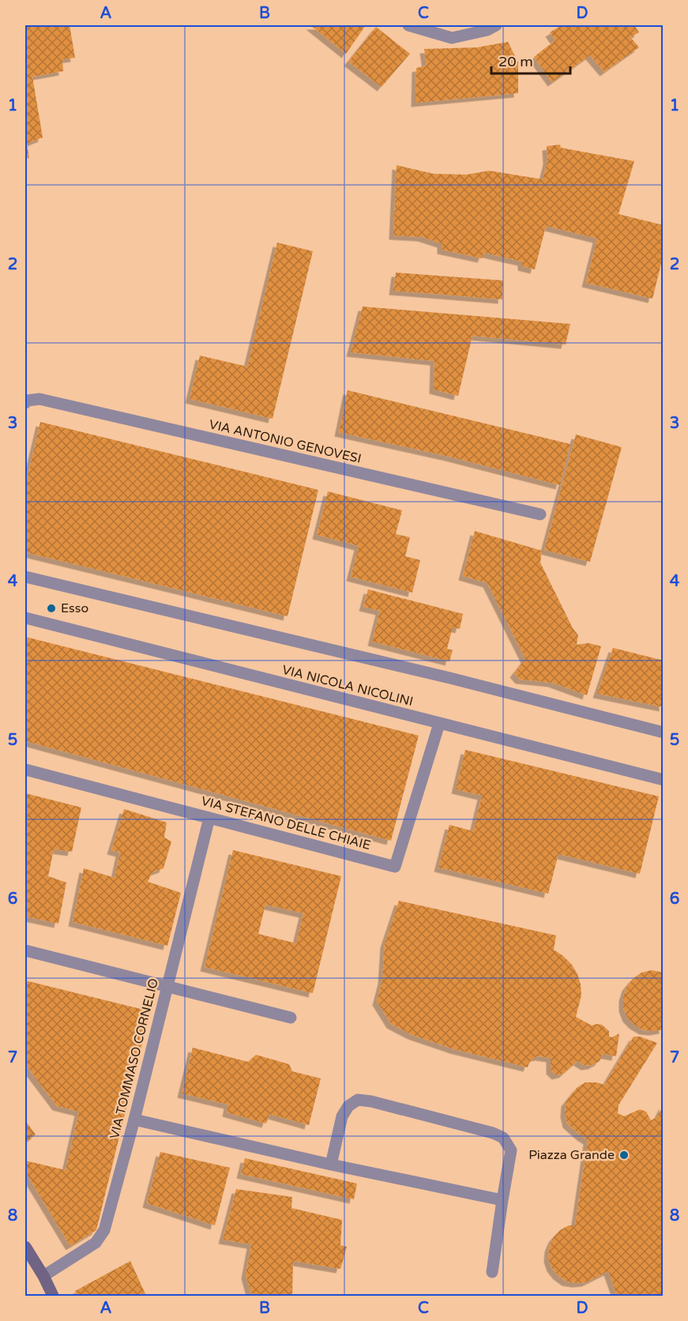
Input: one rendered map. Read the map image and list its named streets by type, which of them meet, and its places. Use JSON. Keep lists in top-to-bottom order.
{
  "streets": {
    "street": [
      "VIA ANTONIO GENOVESI",
      "VIA NICOLA NICOLINI",
      "VIA STEFANO DELLE CHIAIE",
      "VIA TOMMASO CORNELIO"
    ]
  },
  "crossings": [
    ["VIA NICOLA NICOLINI", "VIA STEFANO DELLE CHIAIE"],
    ["VIA STEFANO DELLE CHIAIE", "VIA TOMMASO CORNELIO"]
  ],
  "places": ["Esso", "Piazza Grande"],
  "scale_bar": "20 m",
  "grid": {
    "columns": [
      "A",
      "B",
      "C",
      "D"
    ],
    "rows": [
      "1",
      "2",
      "3",
      "4",
      "5",
      "6",
      "7",
      "8"
    ]
  }
}
